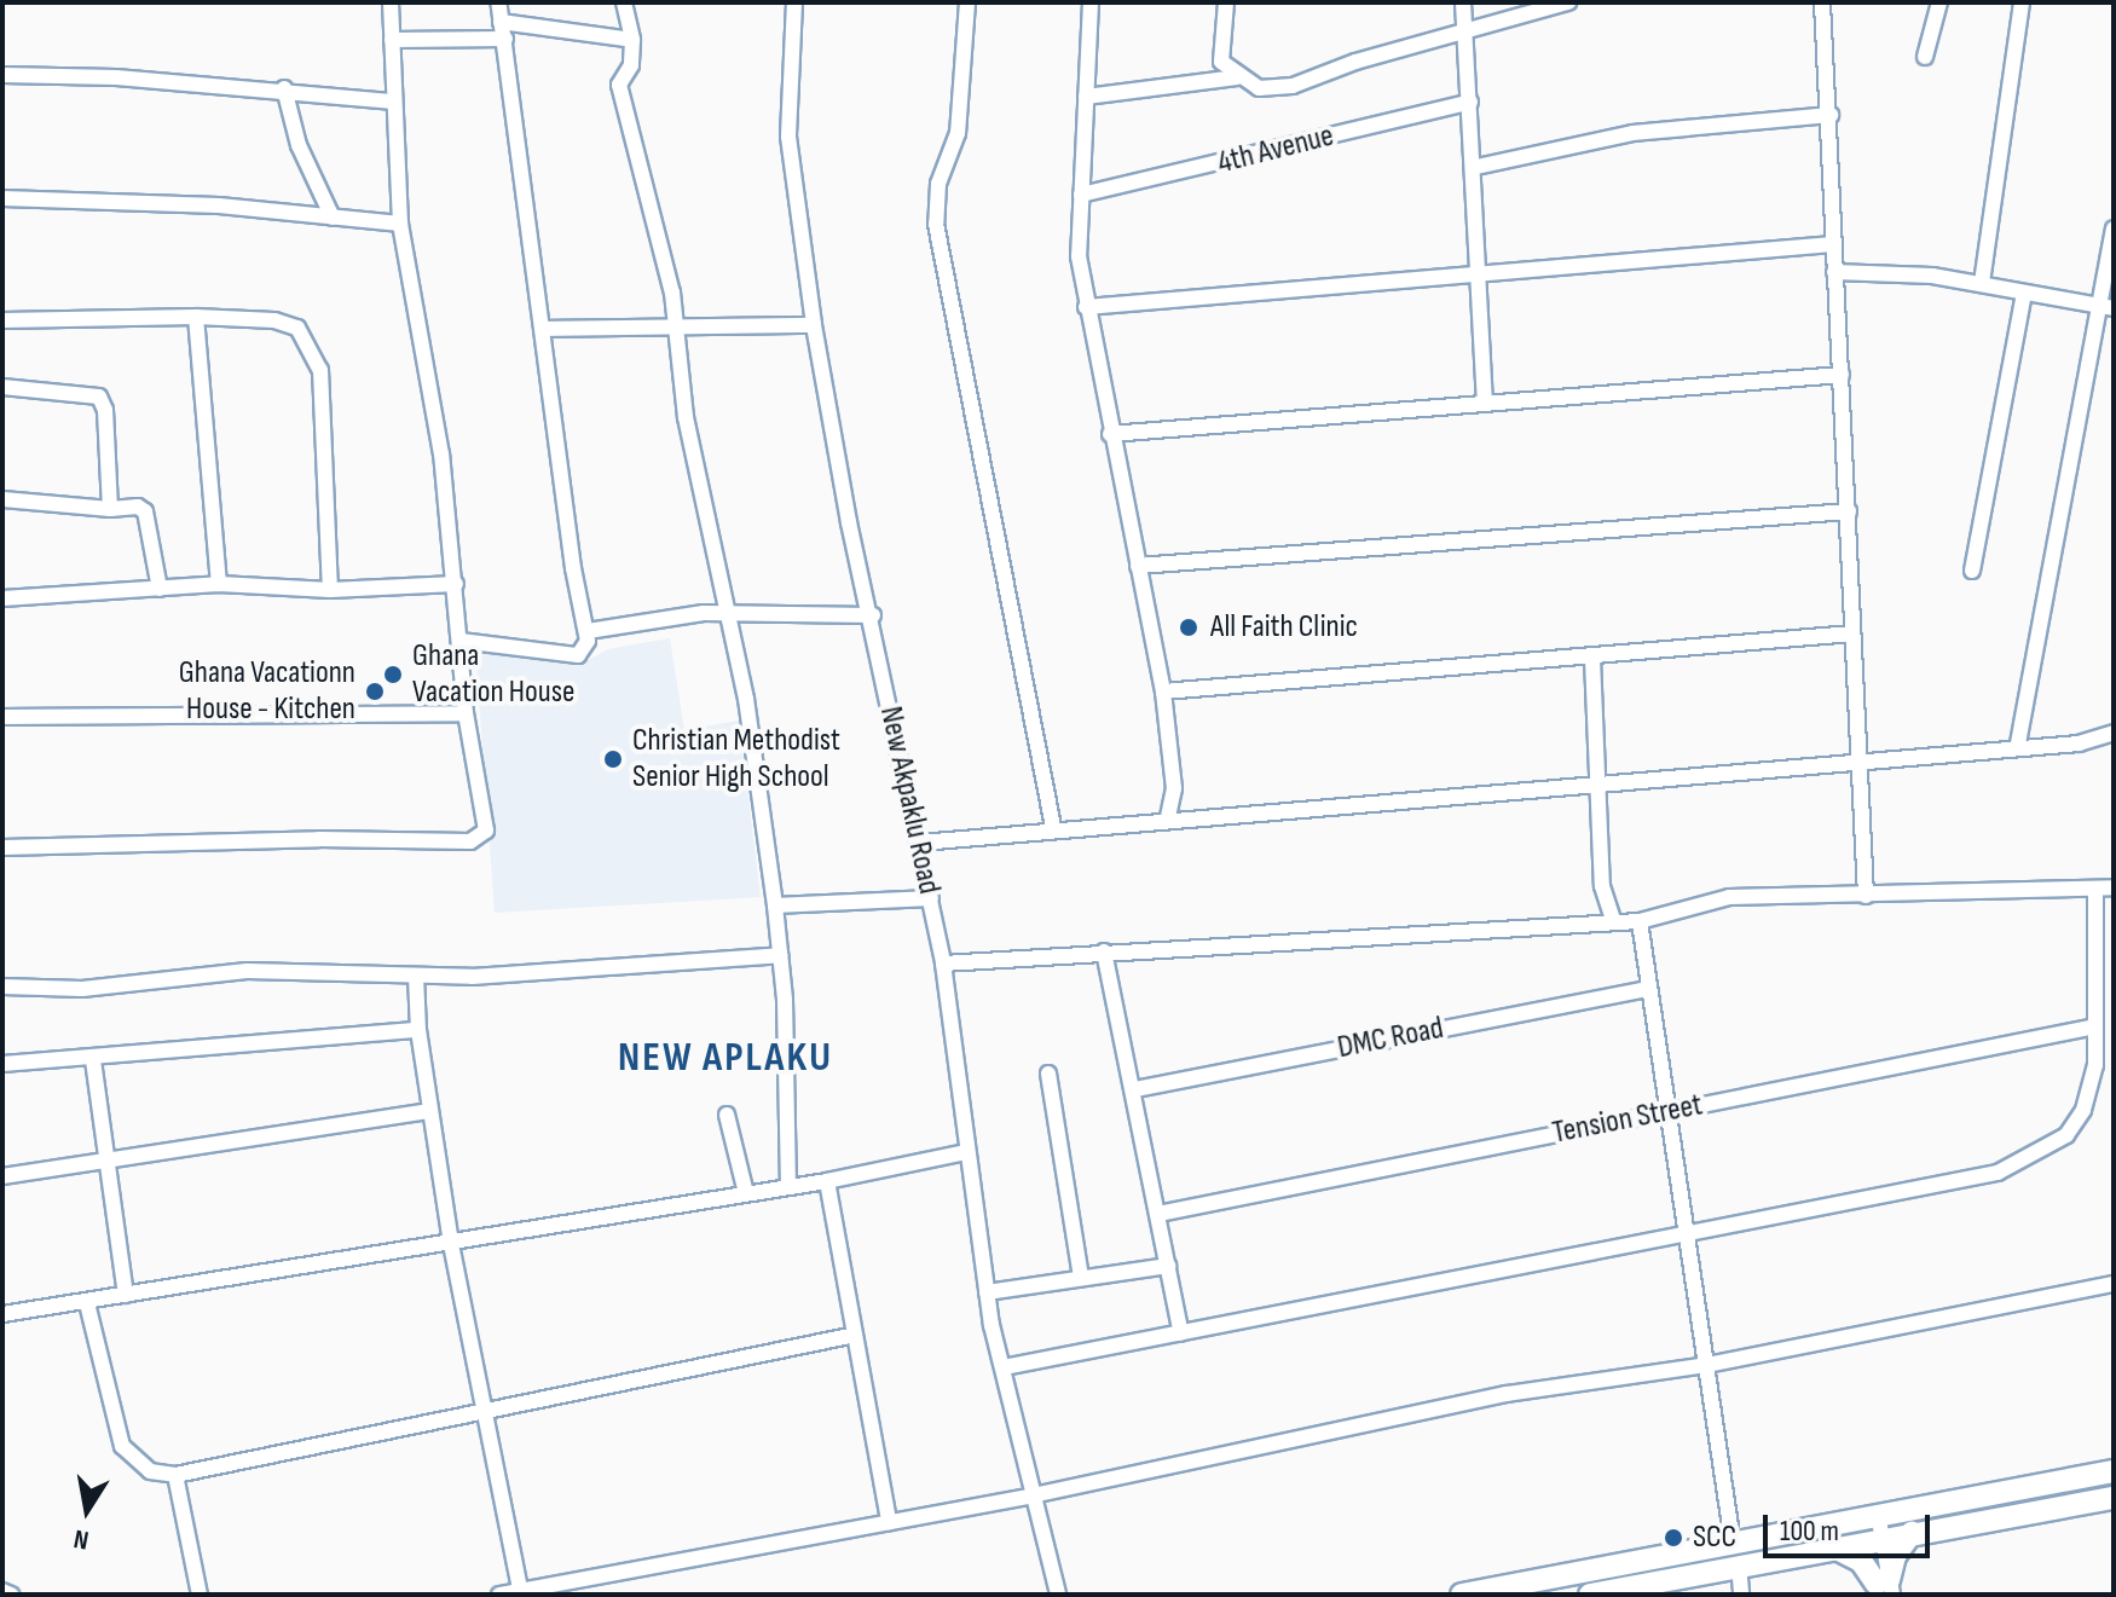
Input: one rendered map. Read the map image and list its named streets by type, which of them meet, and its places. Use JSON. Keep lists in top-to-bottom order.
{
  "streets": {
    "street": [
      "4th Avenue",
      "New Akpaklu Road",
      "DMC Road",
      "Tension Street"
    ]
  },
  "districts": ["NEW APLAKU"],
  "places": [
    "All Faith Clinic",
    "Ghana Vacation House",
    "Ghana Vacationn House - Kitchen",
    "Christian Methodist Senior High School",
    "SCC"
  ],
  "scale_bar": "100 m",
  "north": "bottom"
}
